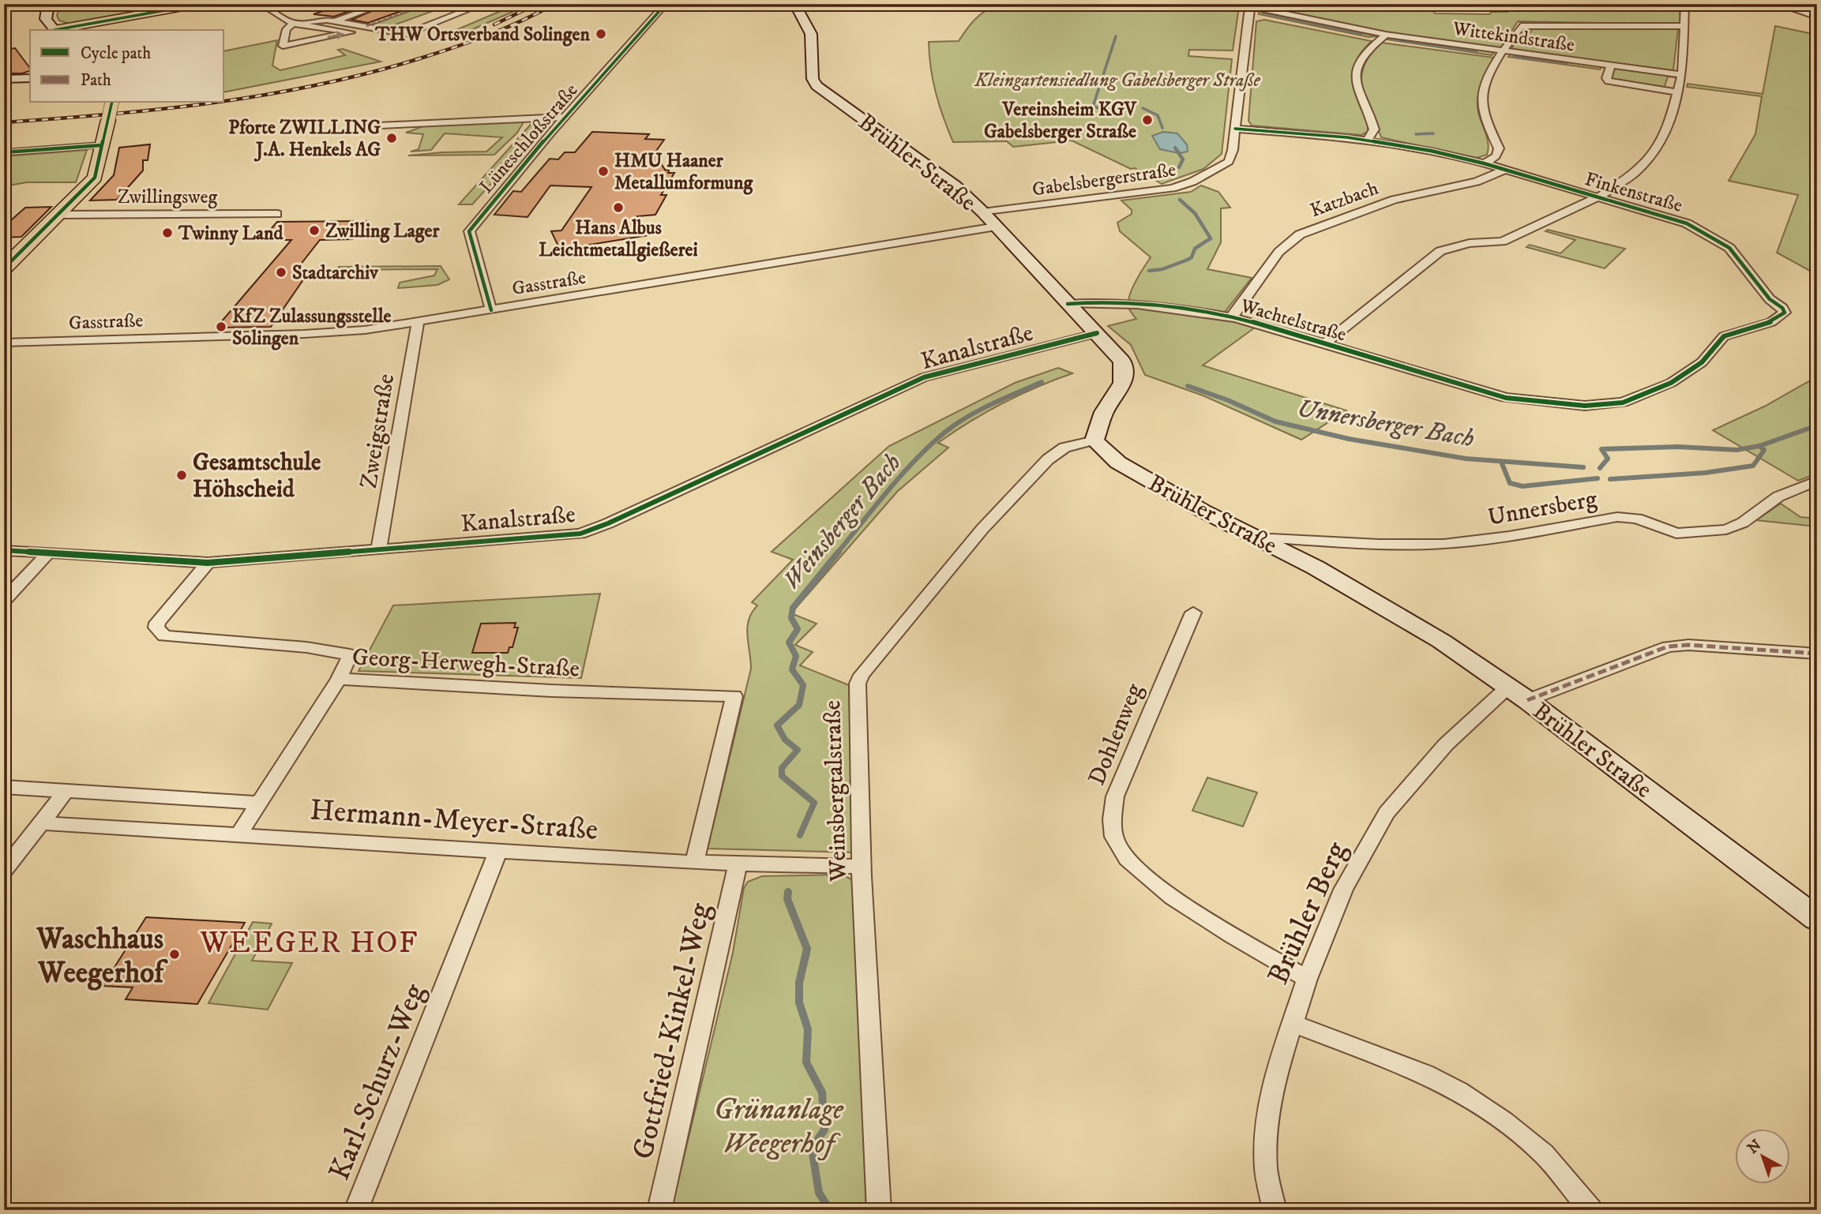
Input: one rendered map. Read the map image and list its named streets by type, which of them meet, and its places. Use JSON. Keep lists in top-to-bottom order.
{
  "streets": {
    "main road": ["Brühler Straße"],
    "street": [
      "Wittekindstraße",
      "Lüneschloßstraße",
      "Gabelsbergerstraße",
      "Finkenstraße",
      "Zwillingsweg",
      "Katzbach",
      "Gasstraße",
      "Wachtelstraße",
      "Kanalstraße",
      "Zweigstraße",
      "Unnersberg",
      "Georg-Herwegh-Straße",
      "Dohlenweg",
      "Weinsbergtalstraße",
      "Hermann-Meyer-Straße",
      "Brühler Berg",
      "Gottfried-Kinkel-Weg",
      "Karl-Schurz-Weg"
    ]
  },
  "crossings": [
    ["Wittekindstraße", "Gabelsbergerstraße"],
    ["Lüneschloßstraße", "Gasstraße"],
    ["Brühler Straße", "Gabelsbergerstraße"],
    ["Brühler Straße", "Gasstraße"],
    ["Brühler Straße", "Wachtelstraße"],
    ["Brühler Straße", "Kanalstraße"],
    ["Brühler Straße", "Unnersberg"],
    ["Brühler Straße", "Weinsbergtalstraße"],
    ["Brühler Straße", "Brühler Berg"],
    ["Gabelsbergerstraße", "Finkenstraße"],
    ["Finkenstraße", "Katzbach"],
    ["Finkenstraße", "Wachtelstraße"],
    ["Katzbach", "Wachtelstraße"],
    ["Gasstraße", "Zweigstraße"],
    ["Kanalstraße", "Zweigstraße"],
    ["Kanalstraße", "Georg-Herwegh-Straße"],
    ["Georg-Herwegh-Straße", "Hermann-Meyer-Straße"],
    ["Dohlenweg", "Brühler Berg"],
    ["Weinsbergtalstraße", "Hermann-Meyer-Straße"],
    ["Hermann-Meyer-Straße", "Gottfried-Kinkel-Weg"],
    ["Hermann-Meyer-Straße", "Karl-Schurz-Weg"]
  ],
  "districts": ["WEEGER HOF"],
  "water": ["Unnersberger Bach", "Weinsberger Bach"],
  "parks": ["Kleingartensiedlung Gabelsberger Straße", "Grünanlage Weegerhof"],
  "places": [
    "THW Ortsverband Solingen",
    "Vereinsheim KGV Gabelsberger Straße",
    "Pforte ZWILLING J.A. Henkels AG",
    "HMU Haaner Metallumformung",
    "Hans Albus Leichtmetallgießerei",
    "Zwilling Lager",
    "Twinny Land",
    "Stadtarchiv",
    "KfZ Zulassungsstelle Solingen",
    "Gesamtschule Höhscheid",
    "Waschhaus Weegerhof"
  ],
  "legend": ["Cycle path", "Path"],
  "north": "top left"
}
